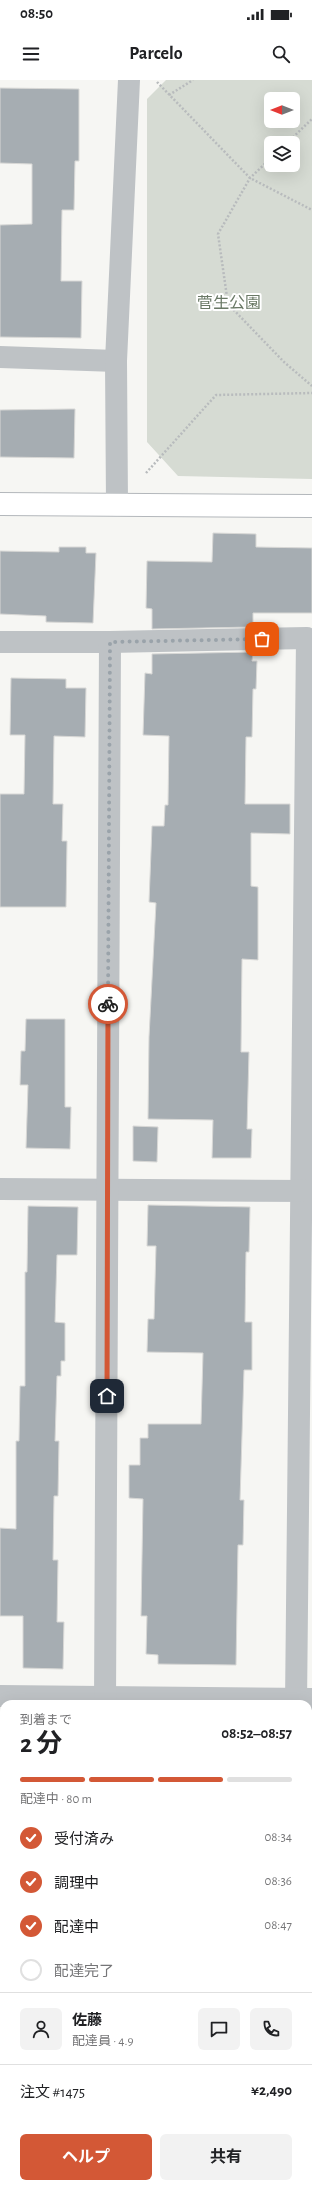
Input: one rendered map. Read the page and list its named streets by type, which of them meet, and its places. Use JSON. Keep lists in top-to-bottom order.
{
  "parks": ["菅生公園"],
  "north": "left",
  "page": {
    "status": "08:50",
    "header": "Parcelo",
    "heading": ["2 分", "到着まで", "08:52–08:57"],
    "panel": [
      "佐藤",
      "配達員 · 4.9",
      "注文 #1475",
      "¥2,490"
    ],
    "bar": "配達中 · 80 m",
    "list": [
      ["受付済み", "08:34"],
      ["調理中", "08:36"],
      ["配達中", "08:47"],
      "配達完了"
    ],
    "buttons": ["ヘルプ", "共有"]
  }
}
